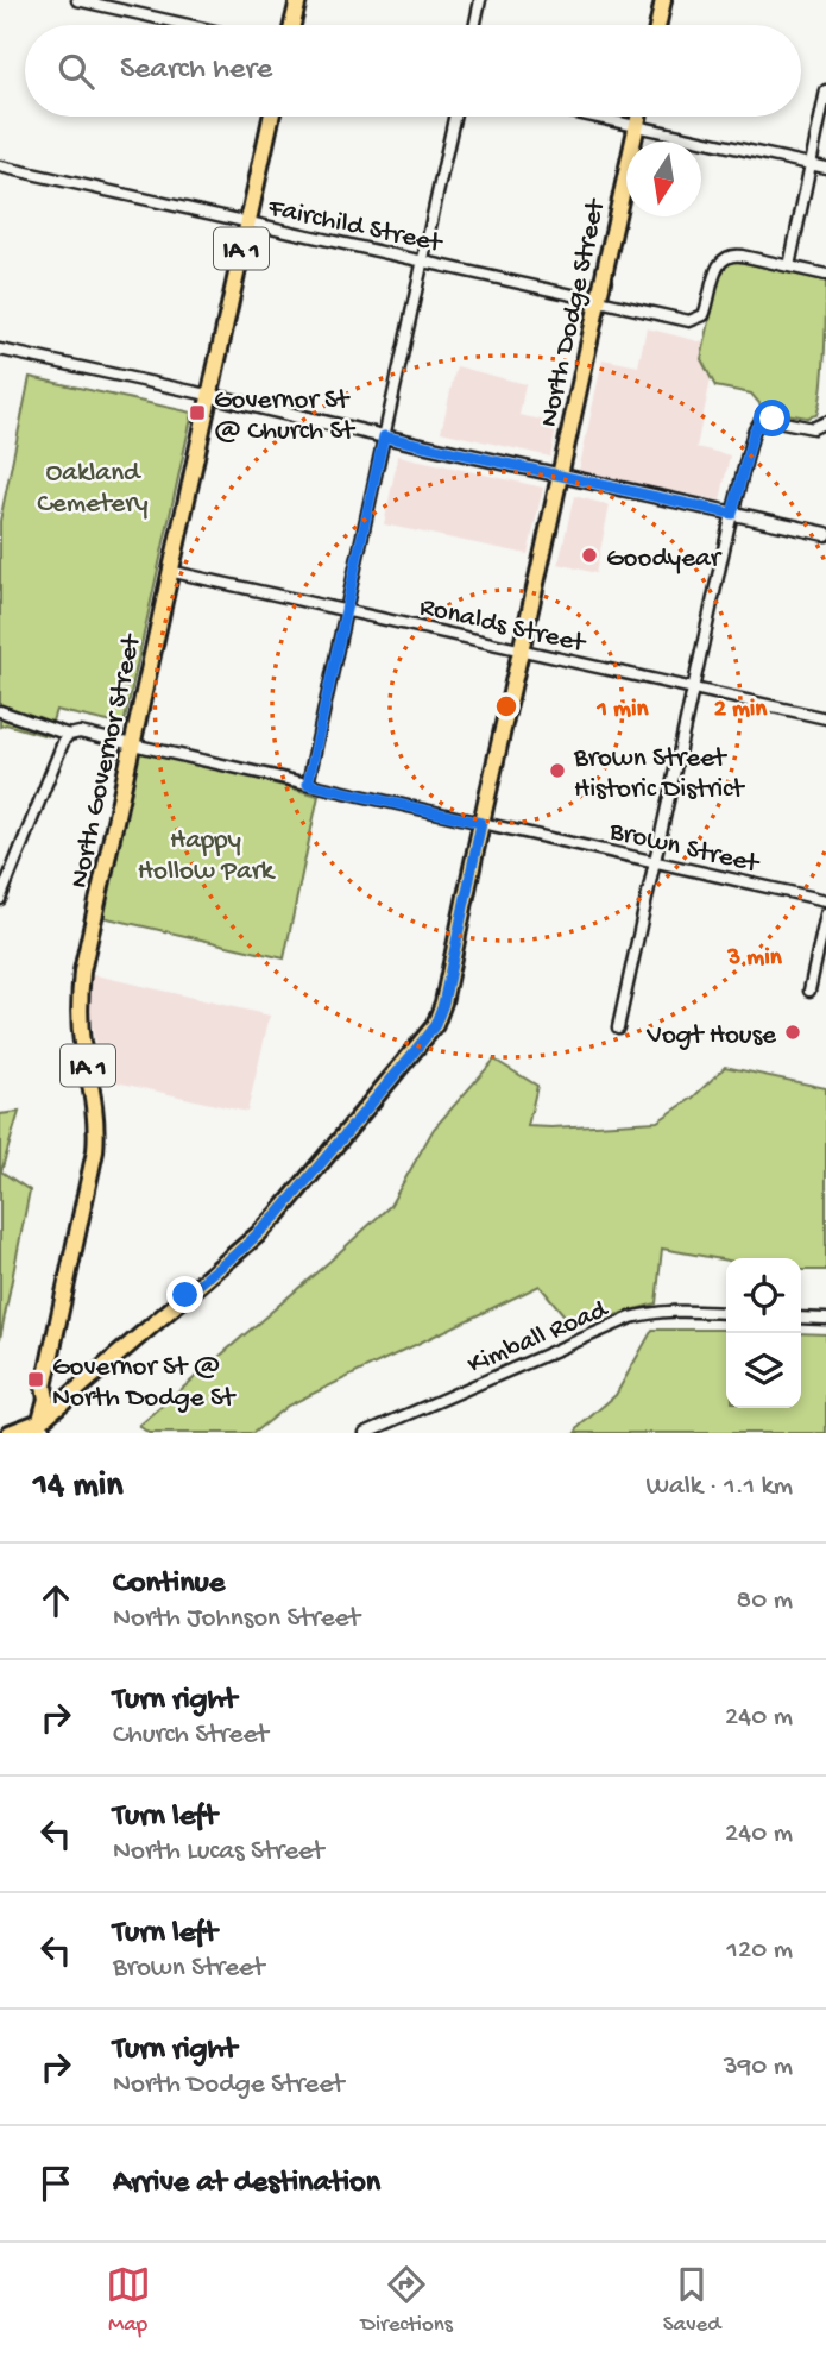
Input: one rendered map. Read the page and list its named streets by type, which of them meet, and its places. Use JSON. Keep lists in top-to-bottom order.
{
  "streets": {
    "main road": ["IA 1", "North Dodge Street", "North Governor Street"],
    "street": [
      "Fairchild Street",
      "Ronalds Street",
      "Brown Street",
      "Kimball Road"
    ]
  },
  "crossings": [
    ["Fairchild Street", "North Dodge Street"],
    ["Fairchild Street", "North Governor Street"],
    ["North Dodge Street", "Ronalds Street"],
    ["North Dodge Street", "North Governor Street"],
    ["North Dodge Street", "Brown Street"],
    ["Ronalds Street", "North Governor Street"],
    ["North Governor Street", "Brown Street"]
  ],
  "parks": ["Oakland Cemetery", "Happy Hollow Park"],
  "places": {
    "transit": ["Governor St @ Church St", "Governor St @ North Dodge St"],
    "other": ["Goodyear", "Brown Street Historic District", "Vogt House"]
  },
  "north": "bottom",
  "page": {
    "search": "Search here",
    "heading": ["14 min", "Walk · 1.1 km"],
    "list": [
      ["Continue", "North Johnson Street", "80 m"],
      ["Turn right", "Church Street", "240 m"],
      ["Turn left", "North Lucas Street", "240 m"],
      ["Turn left", "Brown Street", "120 m"],
      ["Turn right", "North Dodge Street", "390 m"],
      "Arrive at destination"
    ],
    "nav": ["Map", "Directions", "Saved"]
  },
  "rings": ["1 min", "2 min", "3 min"]
}
